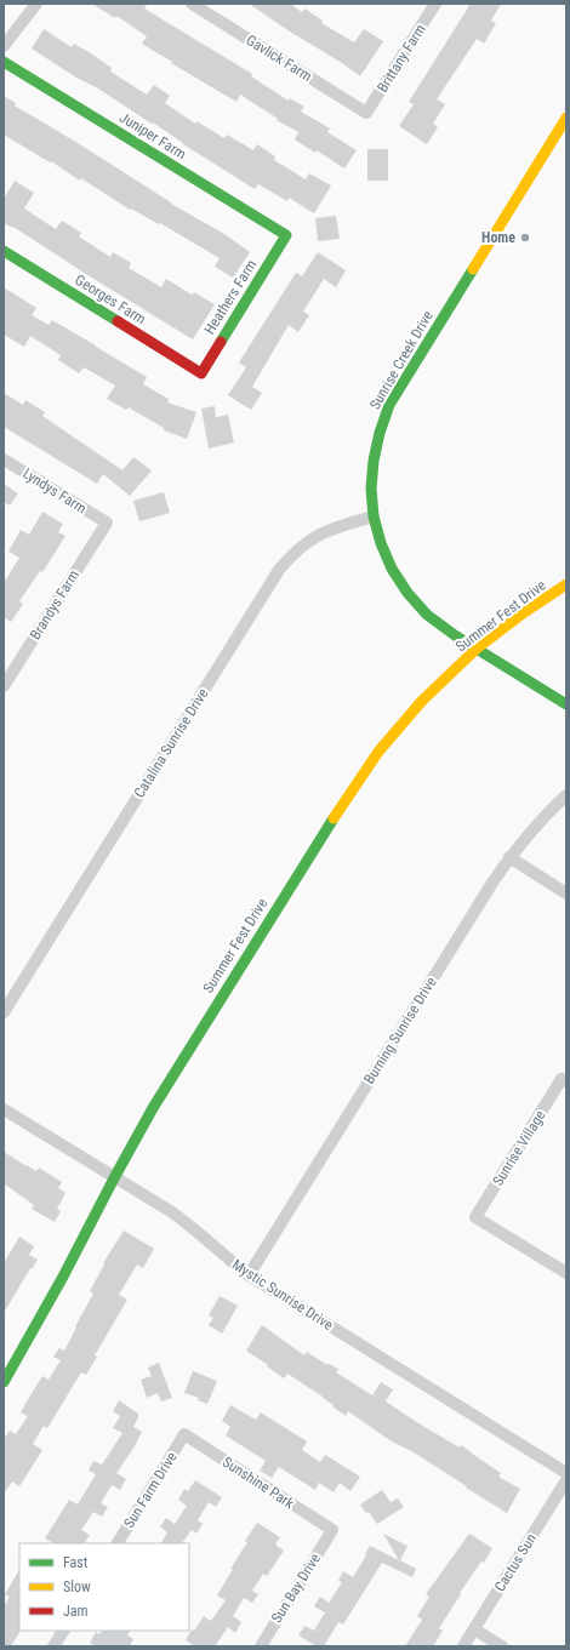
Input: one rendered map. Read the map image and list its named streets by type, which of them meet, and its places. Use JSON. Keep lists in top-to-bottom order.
{
  "streets": {
    "street": [
      "Gavlick Farm",
      "Brittany Farm",
      "Juniper Farm",
      "Heathers Farm",
      "Georges Farm",
      "Sunrise Creek Drive",
      "Lyndys Farm",
      "Brandys Farm",
      "Summer Fest Drive",
      "Catalina Sunrise Drive",
      "Burning Sunrise Drive",
      "Sunrise Village",
      "Mystic Sunrise Drive",
      "Sunshine Park",
      "Sun Farm Drive",
      "Cactus Sun",
      "Sun Bay Drive"
    ]
  },
  "crossings": [
    ["Gavlick Farm", "Brittany Farm"],
    ["Juniper Farm", "Heathers Farm"],
    ["Heathers Farm", "Georges Farm"],
    ["Sunrise Creek Drive", "Summer Fest Drive"],
    ["Sunrise Creek Drive", "Catalina Sunrise Drive"],
    ["Lyndys Farm", "Brandys Farm"],
    ["Summer Fest Drive", "Mystic Sunrise Drive"],
    ["Burning Sunrise Drive", "Mystic Sunrise Drive"],
    ["Sunshine Park", "Sun Farm Drive"],
    ["Sunshine Park", "Sun Bay Drive"]
  ],
  "places": ["Home"],
  "legend": ["Fast", "Slow", "Jam"]
}
